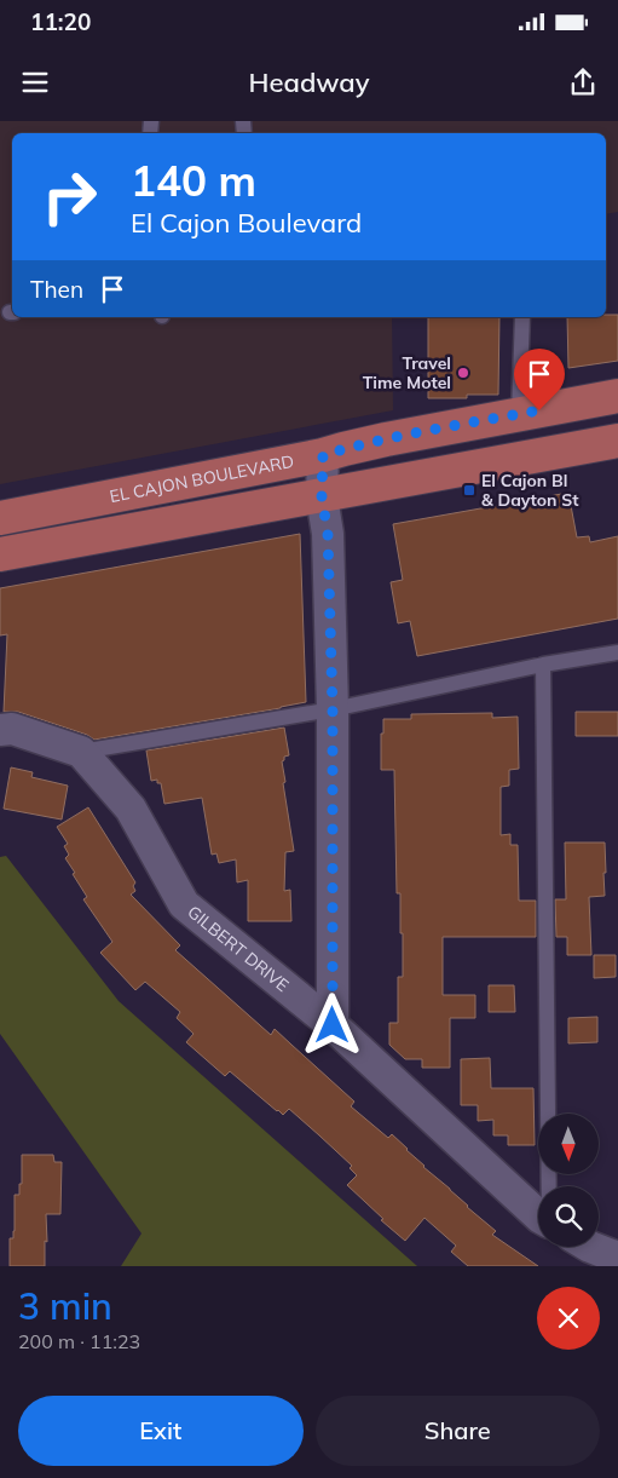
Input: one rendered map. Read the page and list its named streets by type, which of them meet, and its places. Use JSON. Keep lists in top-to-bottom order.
{
  "streets": {
    "main road": ["EL CAJON BOULEVARD"],
    "street": ["GILBERT DRIVE"]
  },
  "places": {
    "other": ["Travel Time Motel"],
    "transit": ["El Cajon Bl & Dayton St"]
  },
  "north": "bottom",
  "page": {
    "status": "11:20",
    "header": "Headway",
    "turn": ["140 m", "El Cajon Boulevard"],
    "then": "Then",
    "heading": ["3 min", "200 m · 11:23"],
    "buttons": ["Exit", "Share"]
  }
}
